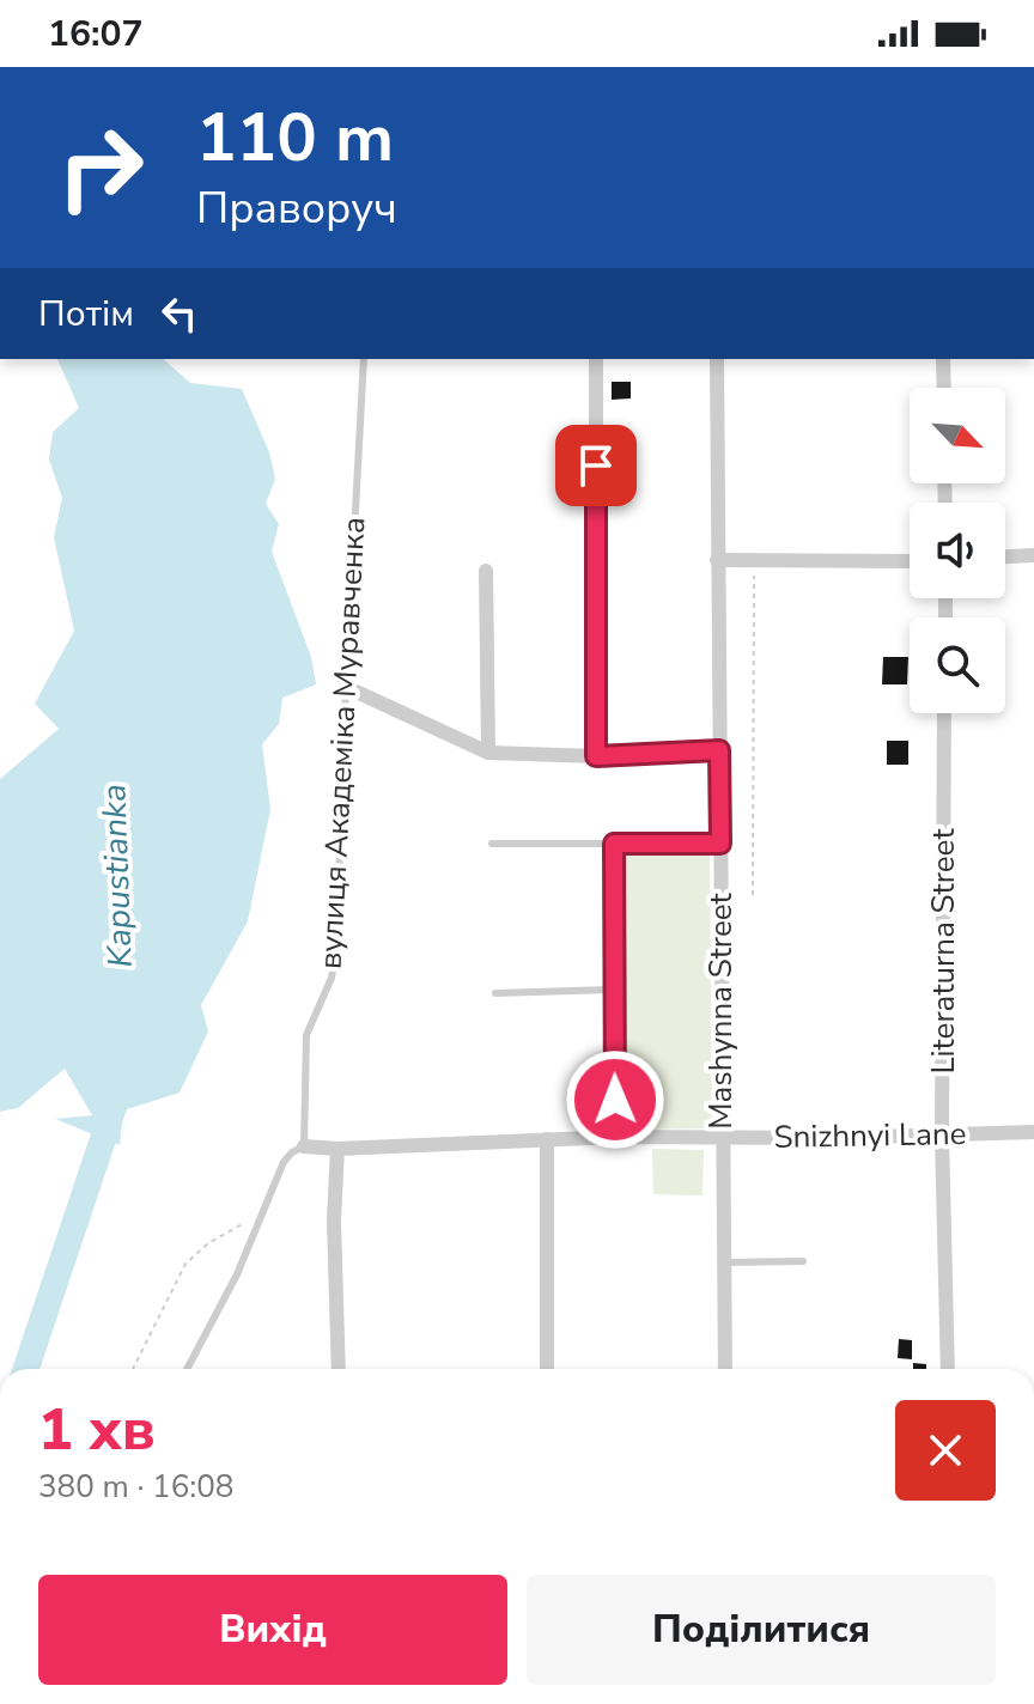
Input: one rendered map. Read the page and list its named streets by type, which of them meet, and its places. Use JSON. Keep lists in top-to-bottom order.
{
  "streets": {
    "street": ["Literaturna Street", "Mashynna Street", "Snizhnyi Lane"],
    "lane": ["вулиця Академіка Муравченка"]
  },
  "crossings": [
    ["вулиця Академіка Муравченка", "Snizhnyi Lane"],
    ["Literaturna Street", "Snizhnyi Lane"],
    ["Mashynna Street", "Snizhnyi Lane"]
  ],
  "water": ["Kapustianka"],
  "north": "bottom right",
  "page": {
    "status": "16:07",
    "turn": ["110 m", "Праворуч"],
    "then": "Потім",
    "heading": ["1 хв", "380 m · 16:08"],
    "buttons": ["Вихід", "Поділитися"]
  }
}
